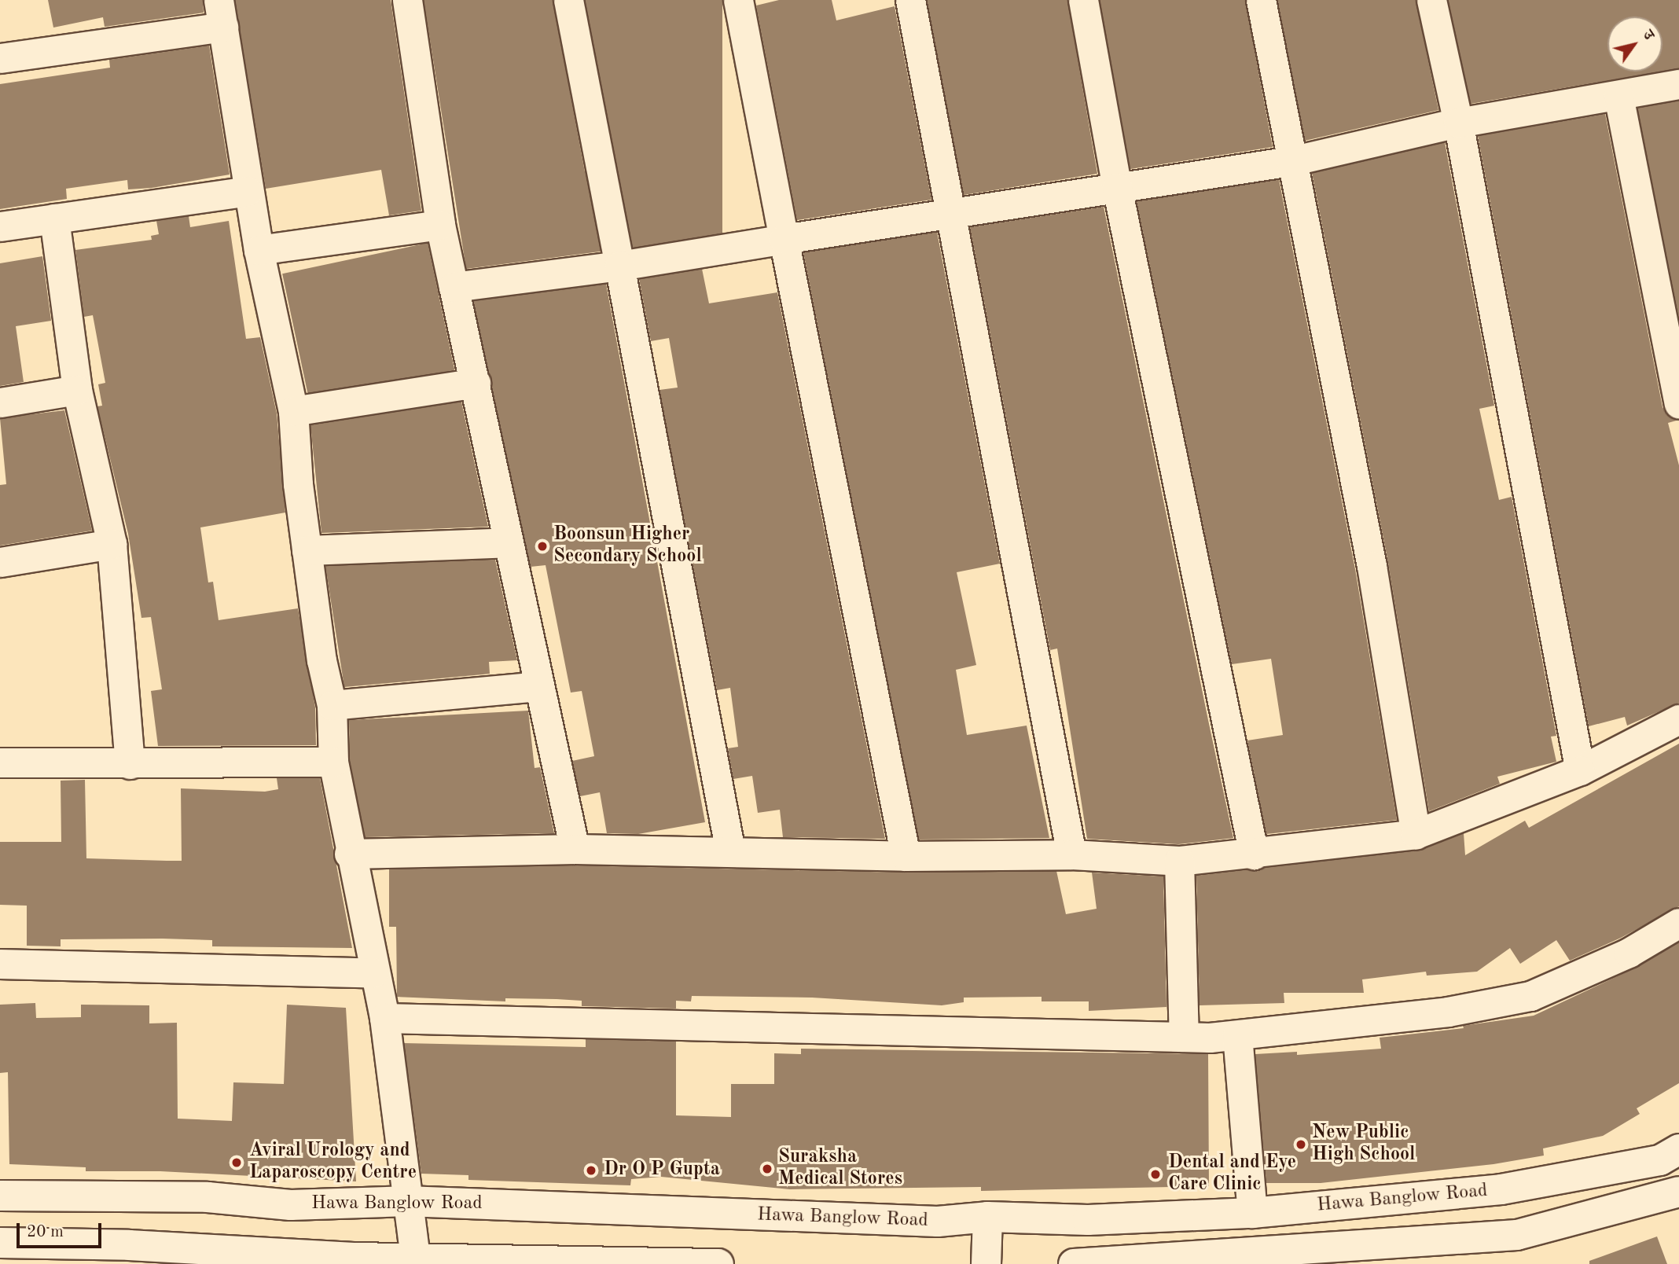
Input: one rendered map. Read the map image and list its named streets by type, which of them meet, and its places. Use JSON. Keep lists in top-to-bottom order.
{
  "streets": {
    "street": ["Hawa Banglow Road"]
  },
  "places": [
    "Boonsun Higher Secondary School",
    "New Public High School",
    "Aviral Urology and Laparoscopy Centre",
    "Suraksha Medical Stores",
    "Dr O P Gupta",
    "Dental and Eye Care Clinic"
  ],
  "scale_bar": "20 m",
  "north": "top right"
}
